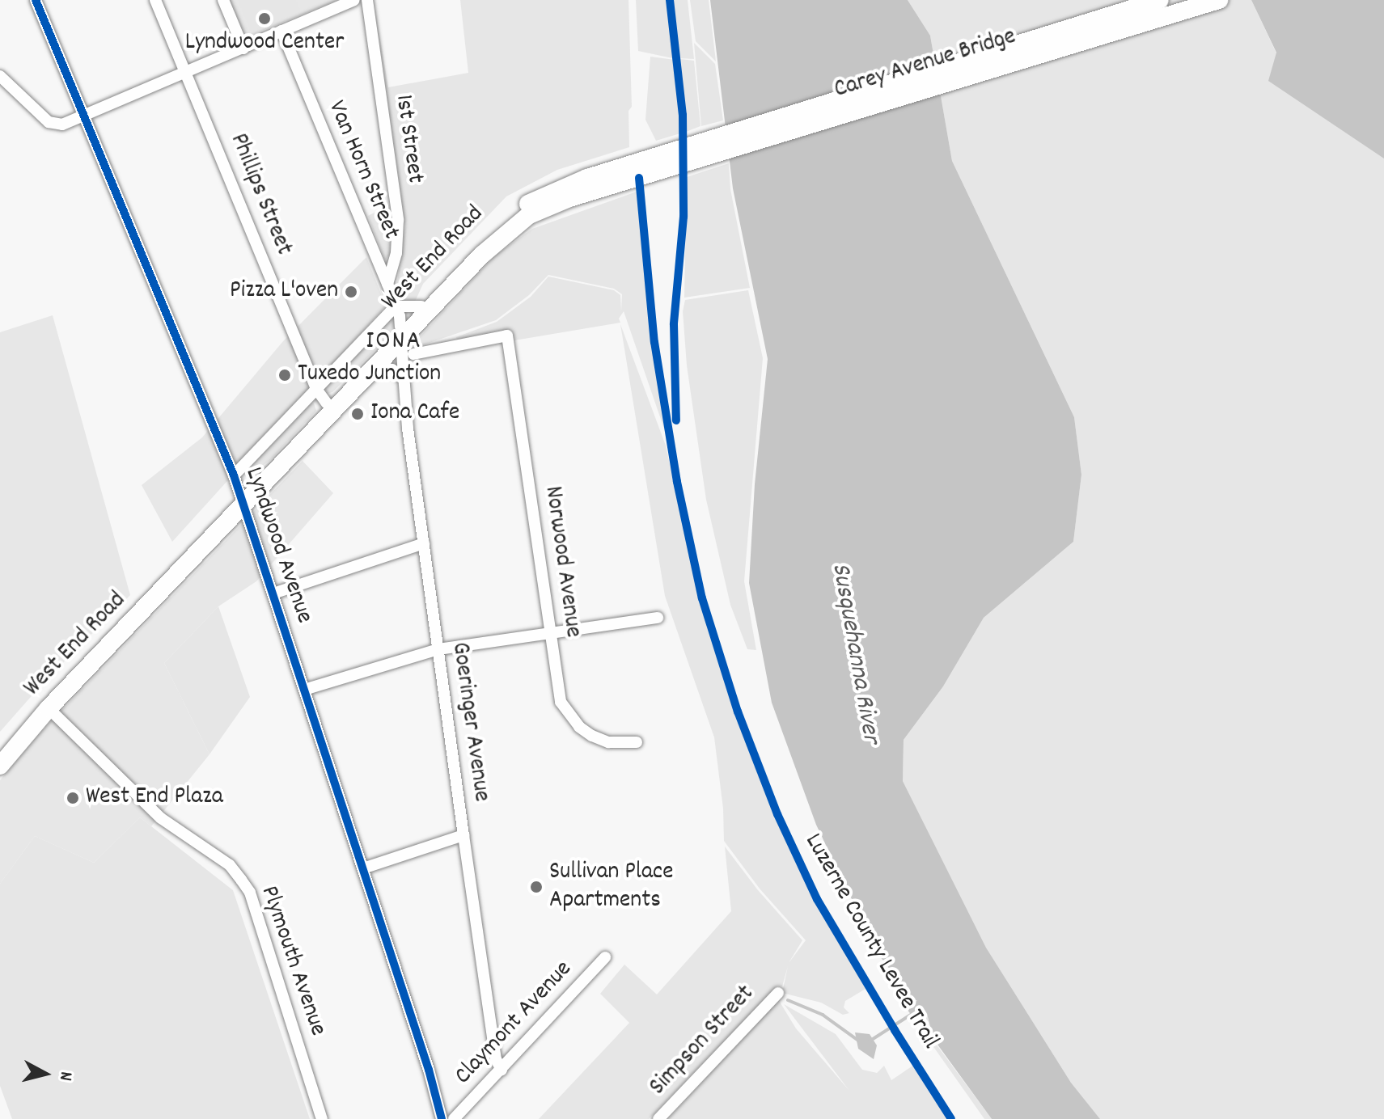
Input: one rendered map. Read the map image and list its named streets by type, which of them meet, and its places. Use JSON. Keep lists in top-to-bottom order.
{
  "streets": {
    "main road": ["Carey Avenue Bridge", "West End Road"],
    "street": [
      "1st Street",
      "Van Horn Street",
      "Phillips Street",
      "Lyndwood Avenue",
      "Norwood Avenue",
      "Goeringer Avenue",
      "Plymouth Avenue",
      "Claymont Avenue",
      "Simpson Street"
    ],
    "cycle path": ["Luzerne County Levee Trail"]
  },
  "crossings": [
    ["Carey Avenue Bridge", "West End Road"],
    ["1st Street", "Van Horn Street"],
    ["Van Horn Street", "West End Road"],
    ["Van Horn Street", "Norwood Avenue"],
    ["Van Horn Street", "Goeringer Avenue"],
    ["Phillips Street", "West End Road"],
    ["West End Road", "Lyndwood Avenue"],
    ["West End Road", "Norwood Avenue"],
    ["West End Road", "Goeringer Avenue"],
    ["West End Road", "Plymouth Avenue"],
    ["Norwood Avenue", "Goeringer Avenue"],
    ["Goeringer Avenue", "Claymont Avenue"]
  ],
  "districts": ["IONA"],
  "water": ["Susquehanna River"],
  "places": [
    "Lyndwood Center",
    "Pizza L'oven",
    "Tuxedo Junction",
    "Iona Cafe",
    "West End Plaza",
    "Sullivan Place Apartments"
  ],
  "north": "right"
}
